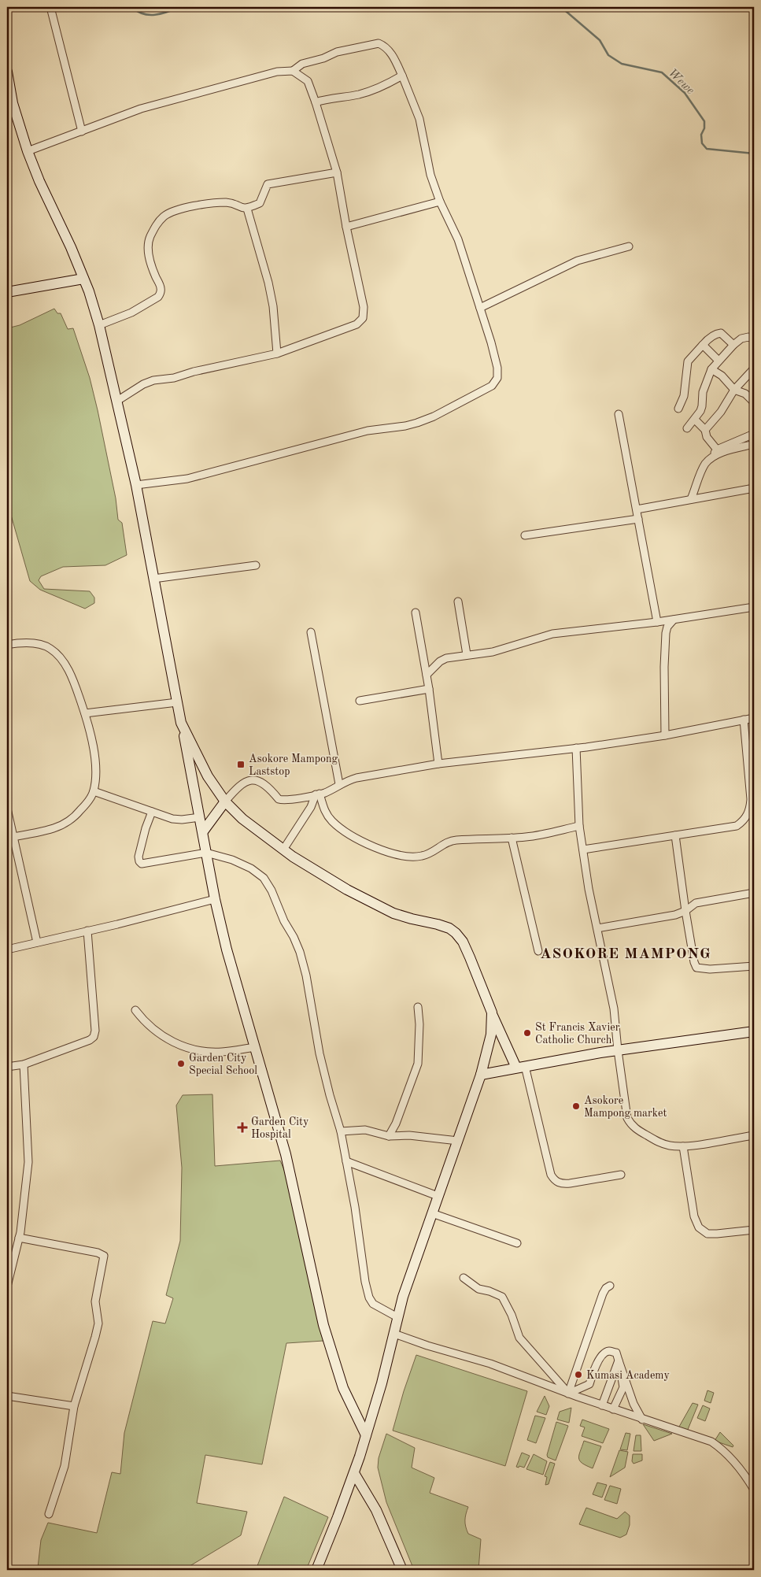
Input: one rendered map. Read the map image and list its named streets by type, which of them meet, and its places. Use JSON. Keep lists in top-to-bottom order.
{
  "districts": ["ASOKORE MAMPONG"],
  "water": ["Wewe"],
  "places": {
    "transit": ["Asokore Mampong Laststop"],
    "other": [
      "St Francis Xavier Catholic Church",
      "Garden City Special School",
      "Asokore Mampong market",
      "Kumasi Academy"
    ],
    "health": ["Garden City Hospital"]
  }
}
